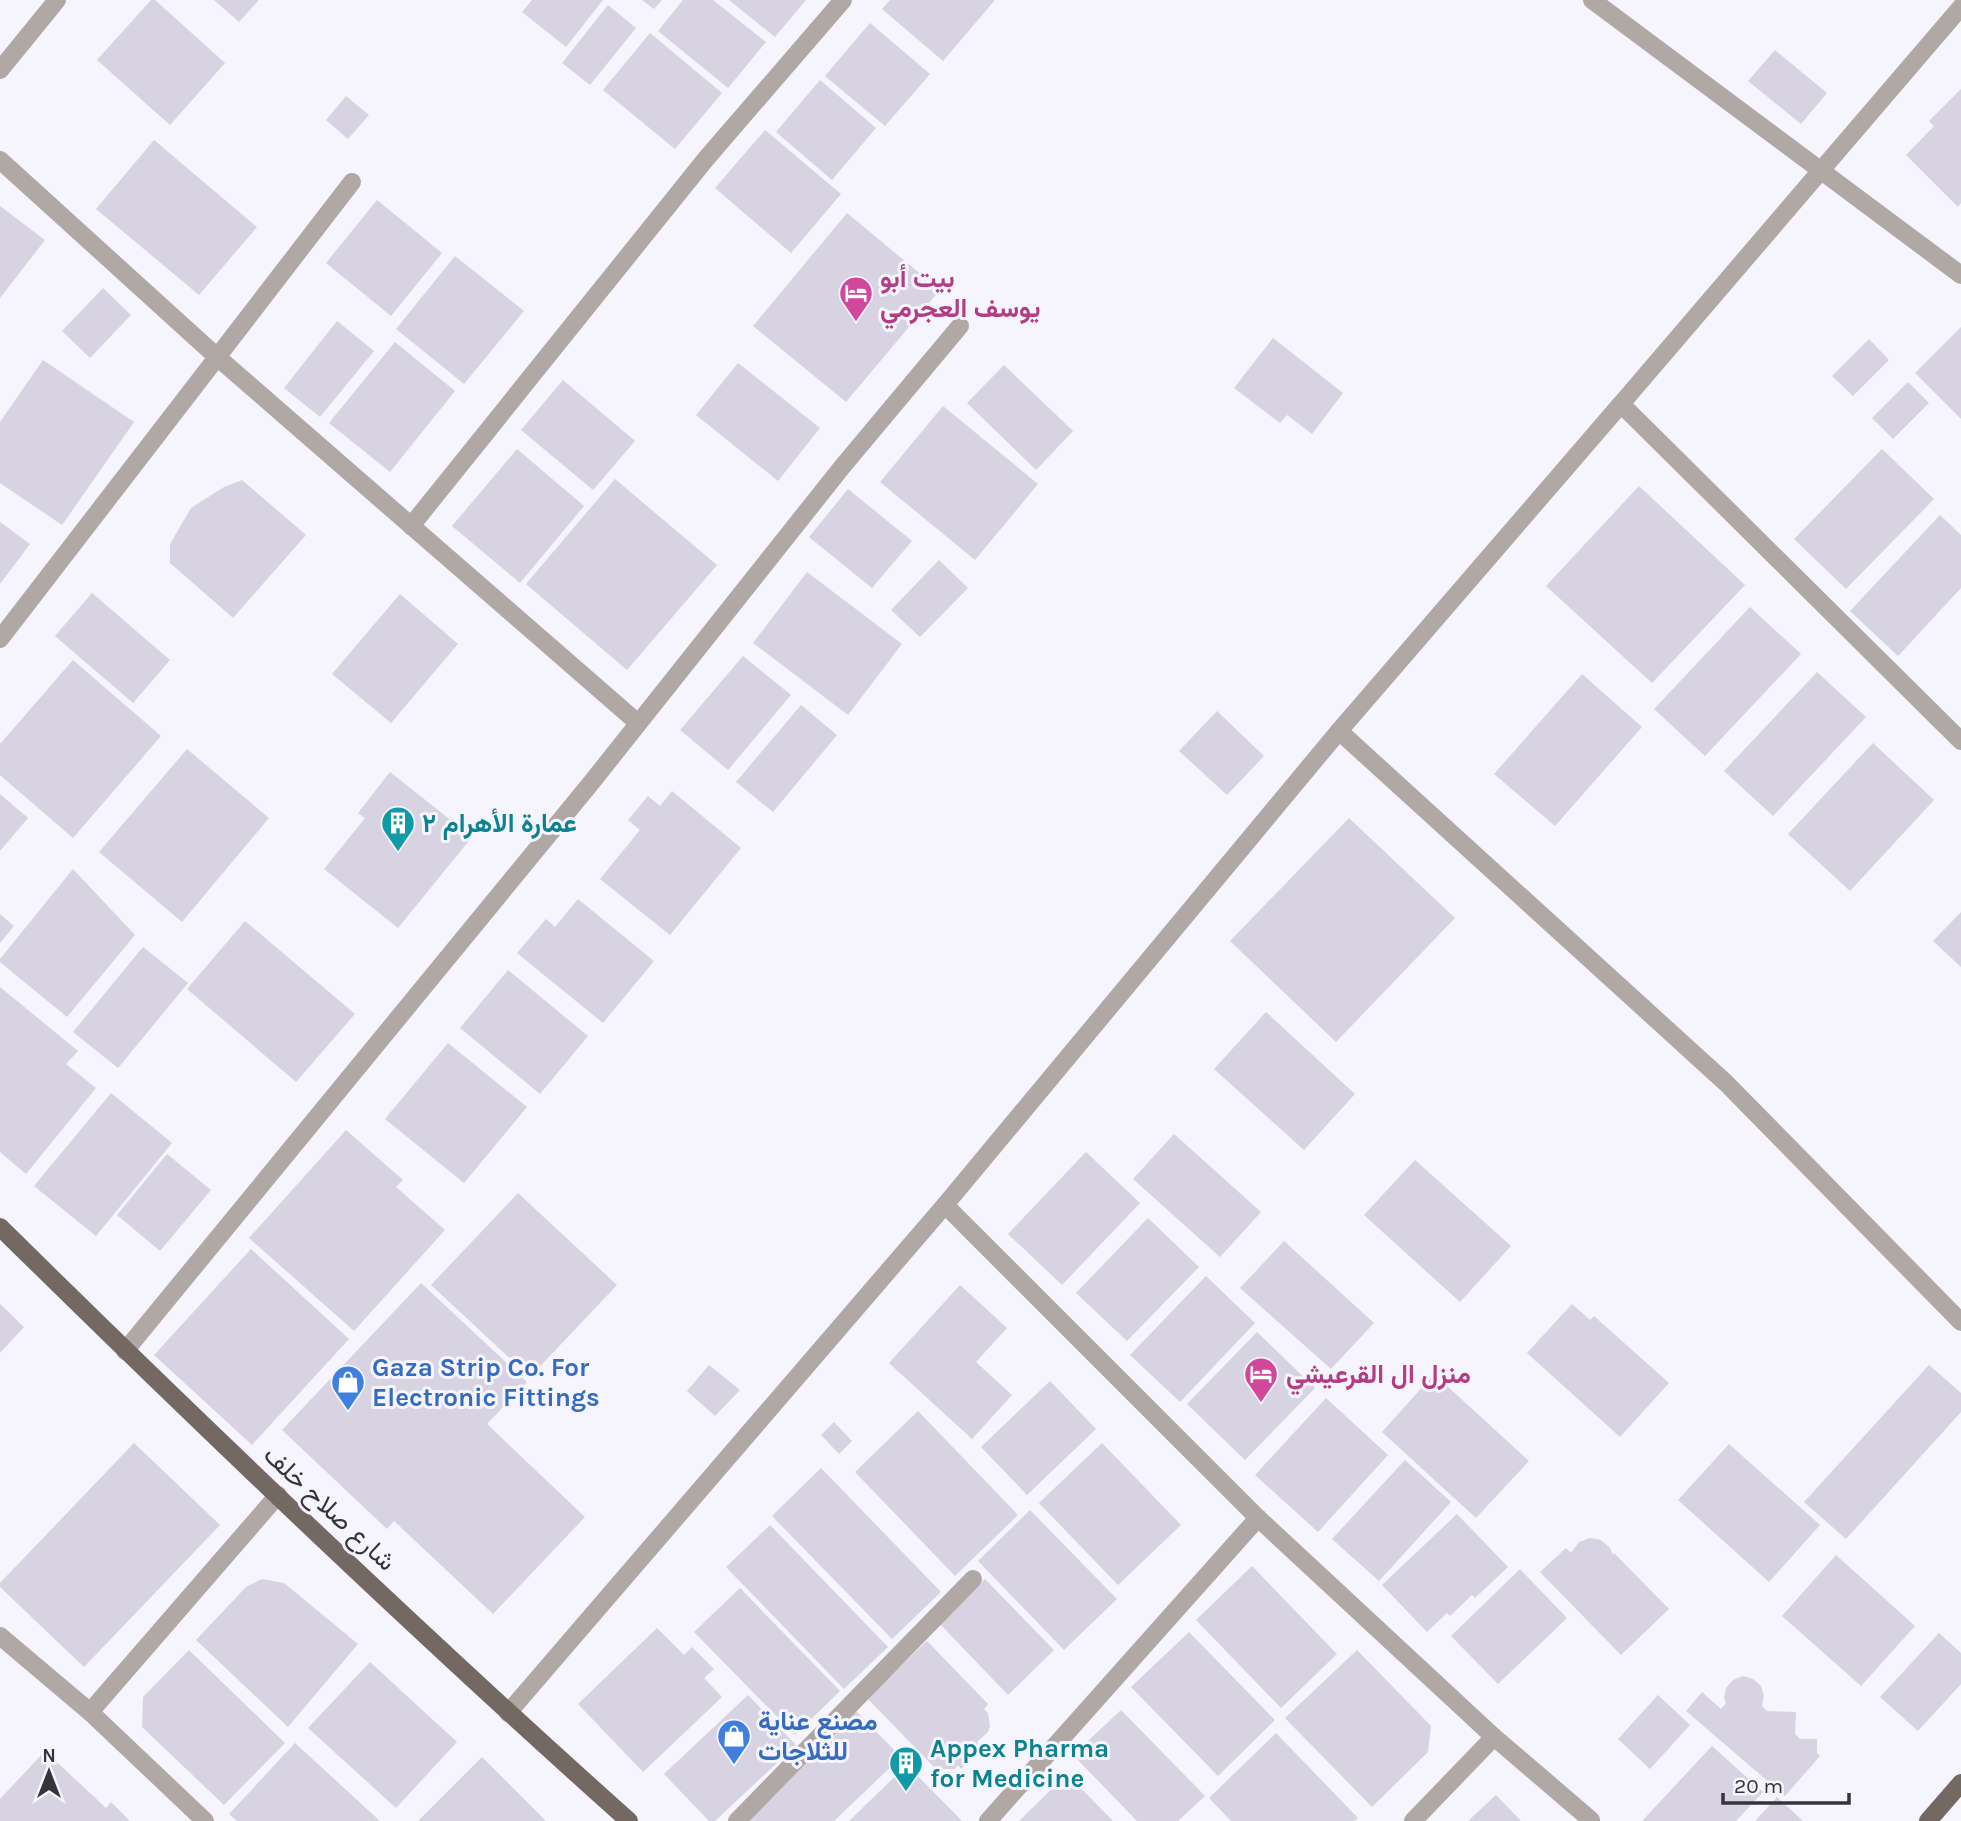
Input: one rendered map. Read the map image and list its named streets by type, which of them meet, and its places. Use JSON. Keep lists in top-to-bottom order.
{
  "streets": {
    "main road": ["شارع صلاح خلف"]
  },
  "places": {
    "hotel": ["بيت أبو يوسف العجرمي", "منزل ال القرعيشي"],
    "building": ["عمارة الأهرام ٢", "Appex Pharma for Medicine"],
    "shop": ["Gaza Strip Co. For Electronic Fittings", "مصنع عناية للثلاجات"]
  },
  "scale_bar": "20 m",
  "north": "top"
}
